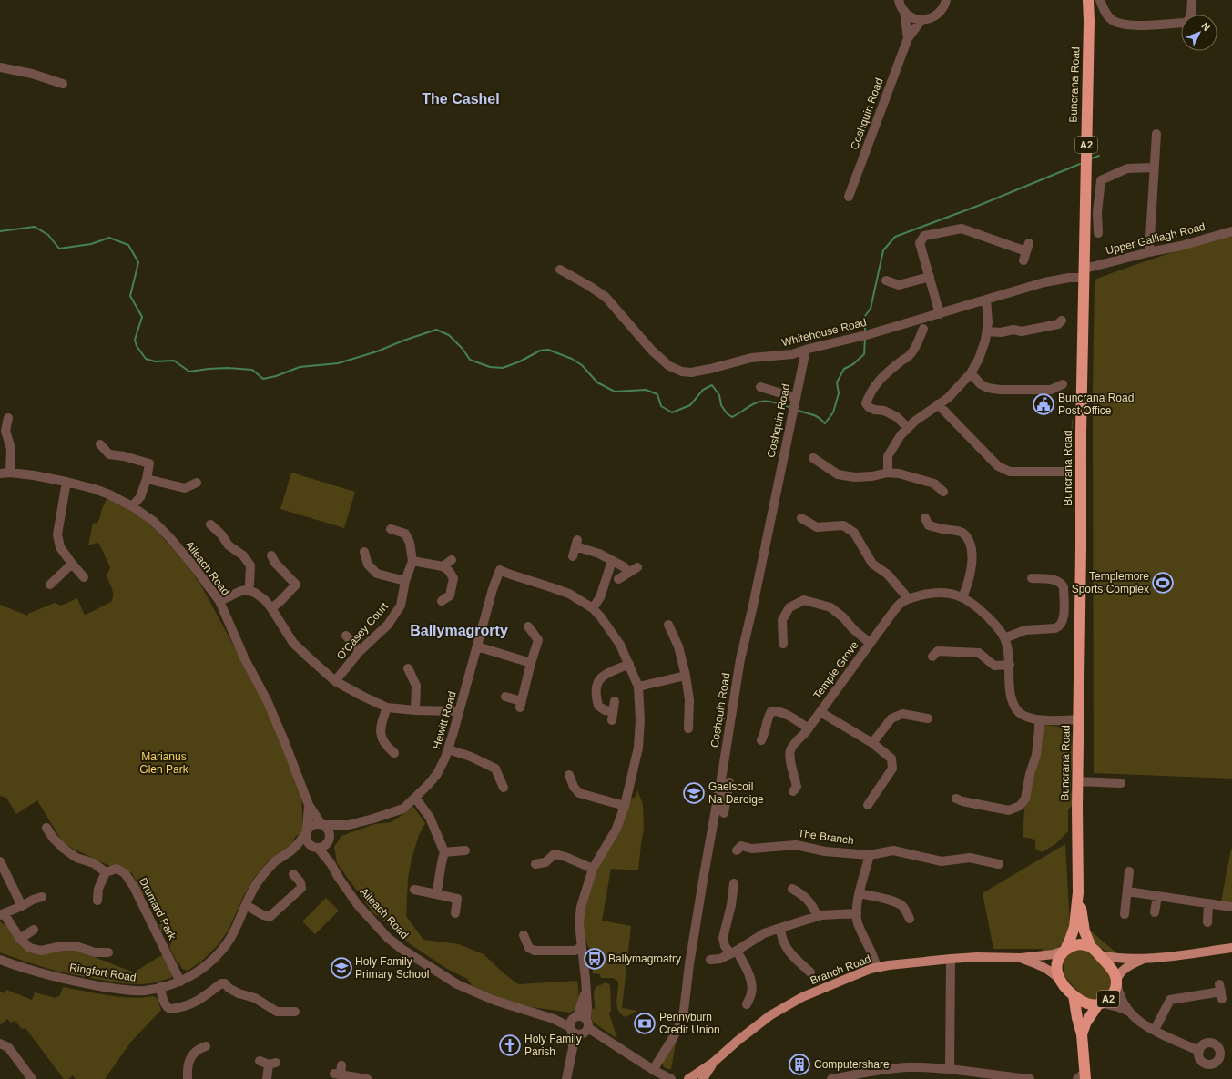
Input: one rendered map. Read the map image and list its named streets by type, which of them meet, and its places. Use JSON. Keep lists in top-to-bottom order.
{
  "streets": {
    "highway": ["Buncrana Road", "A2"],
    "main road": ["Branch Road"],
    "street": [
      "Coshquin Road",
      "Upper Galliagh Road",
      "Whitehouse Road",
      "Aileach Road",
      "O'Casey Court",
      "Temple Grove",
      "Hewitt Road",
      "The Branch",
      "Drumard Park",
      "Ringfort Road"
    ]
  },
  "crossings": [
    ["Buncrana Road", "A2"],
    ["Buncrana Road", "Upper Galliagh Road"],
    ["Buncrana Road", "Whitehouse Road"],
    ["Buncrana Road", "Temple Grove"],
    ["Buncrana Road", "Branch Road"],
    ["Coshquin Road", "Whitehouse Road"],
    ["A2", "Branch Road"],
    ["Upper Galliagh Road", "Whitehouse Road"],
    ["Aileach Road", "Hewitt Road"],
    ["Aileach Road", "Ringfort Road"],
    ["Hewitt Road", "Ringfort Road"],
    ["Drumard Park", "Ringfort Road"]
  ],
  "districts": ["The Cashel", "Ballymagrorty"],
  "parks": ["Marianus Glen Park"],
  "places": {
    "public building": ["Buncrana Road Post Office"],
    "sports": ["Templemore Sports Complex"],
    "school or university": ["Gaelscoil Na Daroige", "Holy Family Primary School"],
    "bus stop": ["Ballymagroatry"],
    "bank": ["Pennyburn Credit Union"],
    "church": ["Holy Family Parish"],
    "building": ["Computershare"]
  },
  "north": "top right"
}
